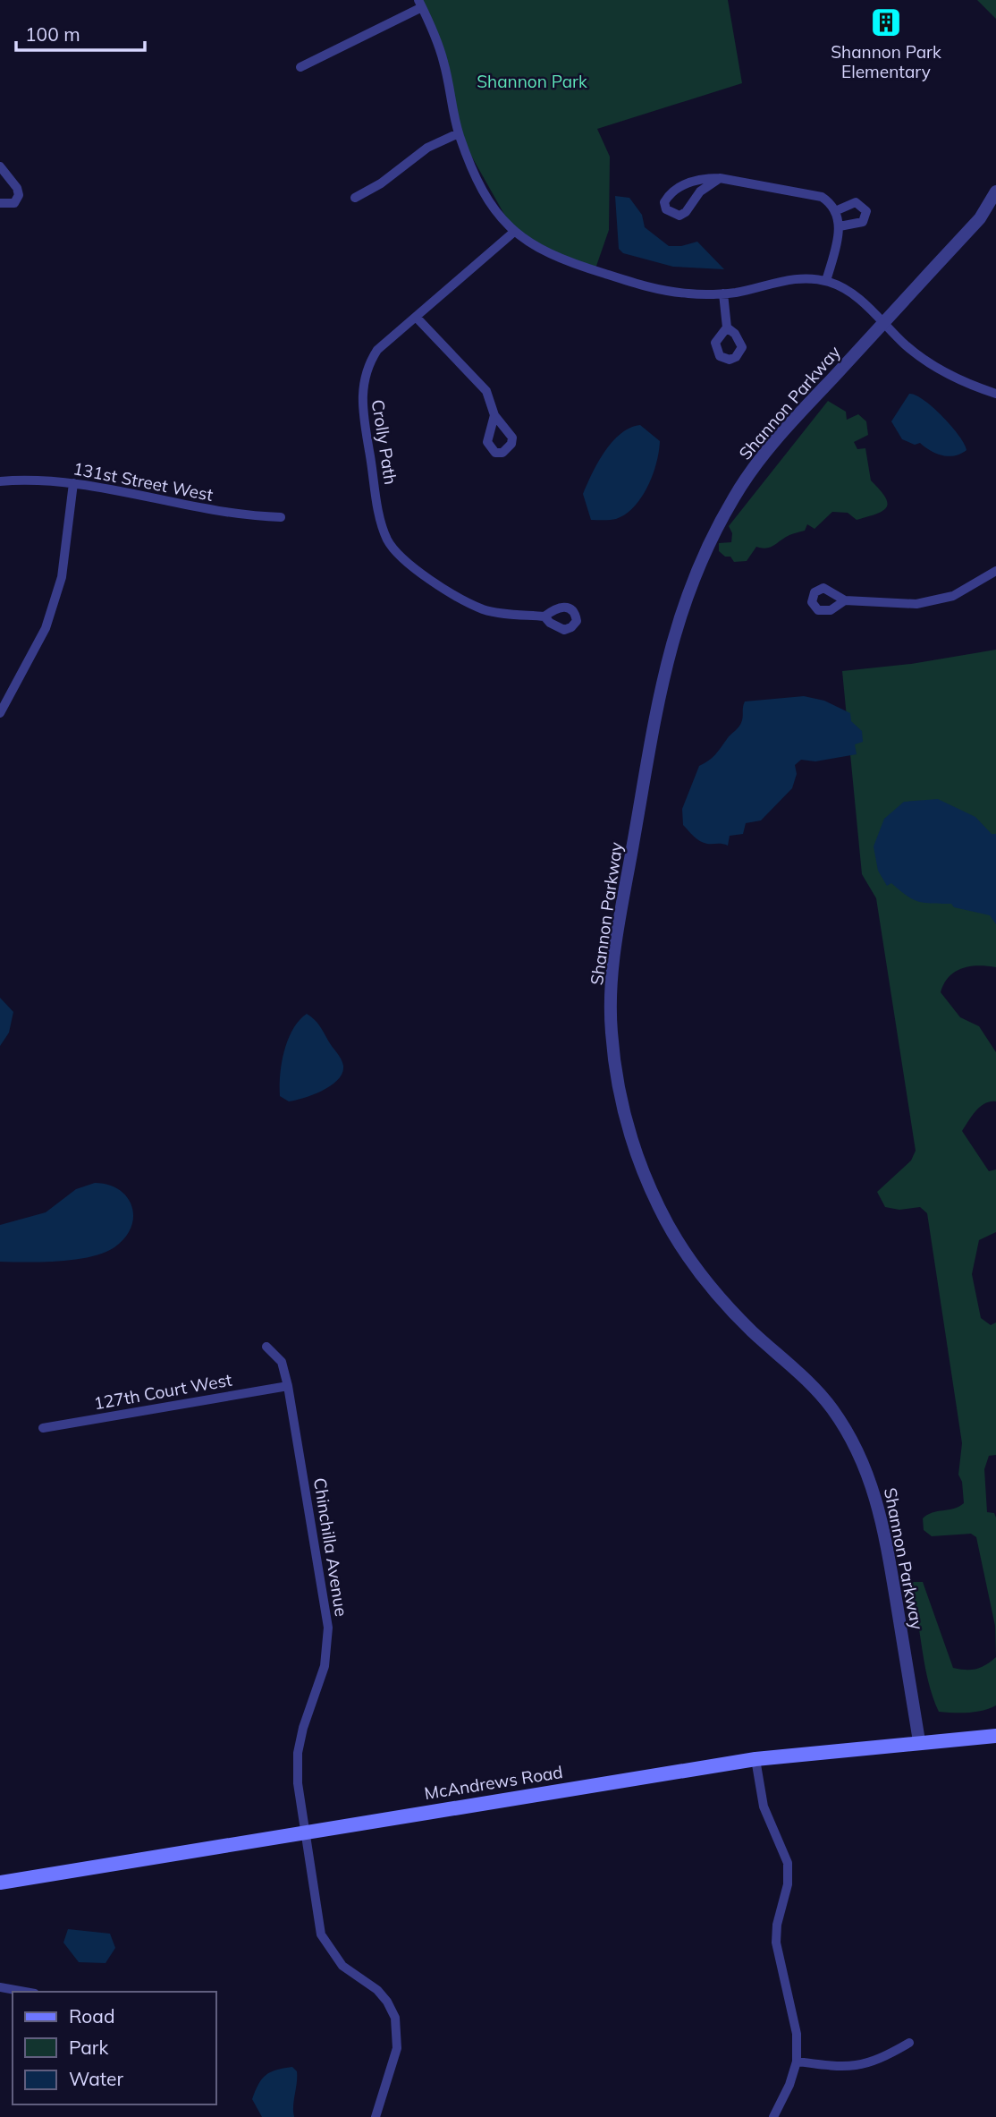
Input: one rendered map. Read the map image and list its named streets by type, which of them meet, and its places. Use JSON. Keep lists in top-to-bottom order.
{
  "streets": {
    "main road": ["McAndrews Road"],
    "street": [
      "Shannon Parkway",
      "Crolly Path",
      "131st Street West",
      "127th Court West",
      "Chinchilla Avenue"
    ]
  },
  "crossings": [
    ["Shannon Parkway", "McAndrews Road"],
    ["127th Court West", "Chinchilla Avenue"],
    ["Chinchilla Avenue", "McAndrews Road"]
  ],
  "parks": ["Shannon Park"],
  "places": {
    "building": ["Shannon Park Elementary"]
  },
  "legend": ["Road", "Park", "Water"],
  "scale_bar": "100 m"
}
